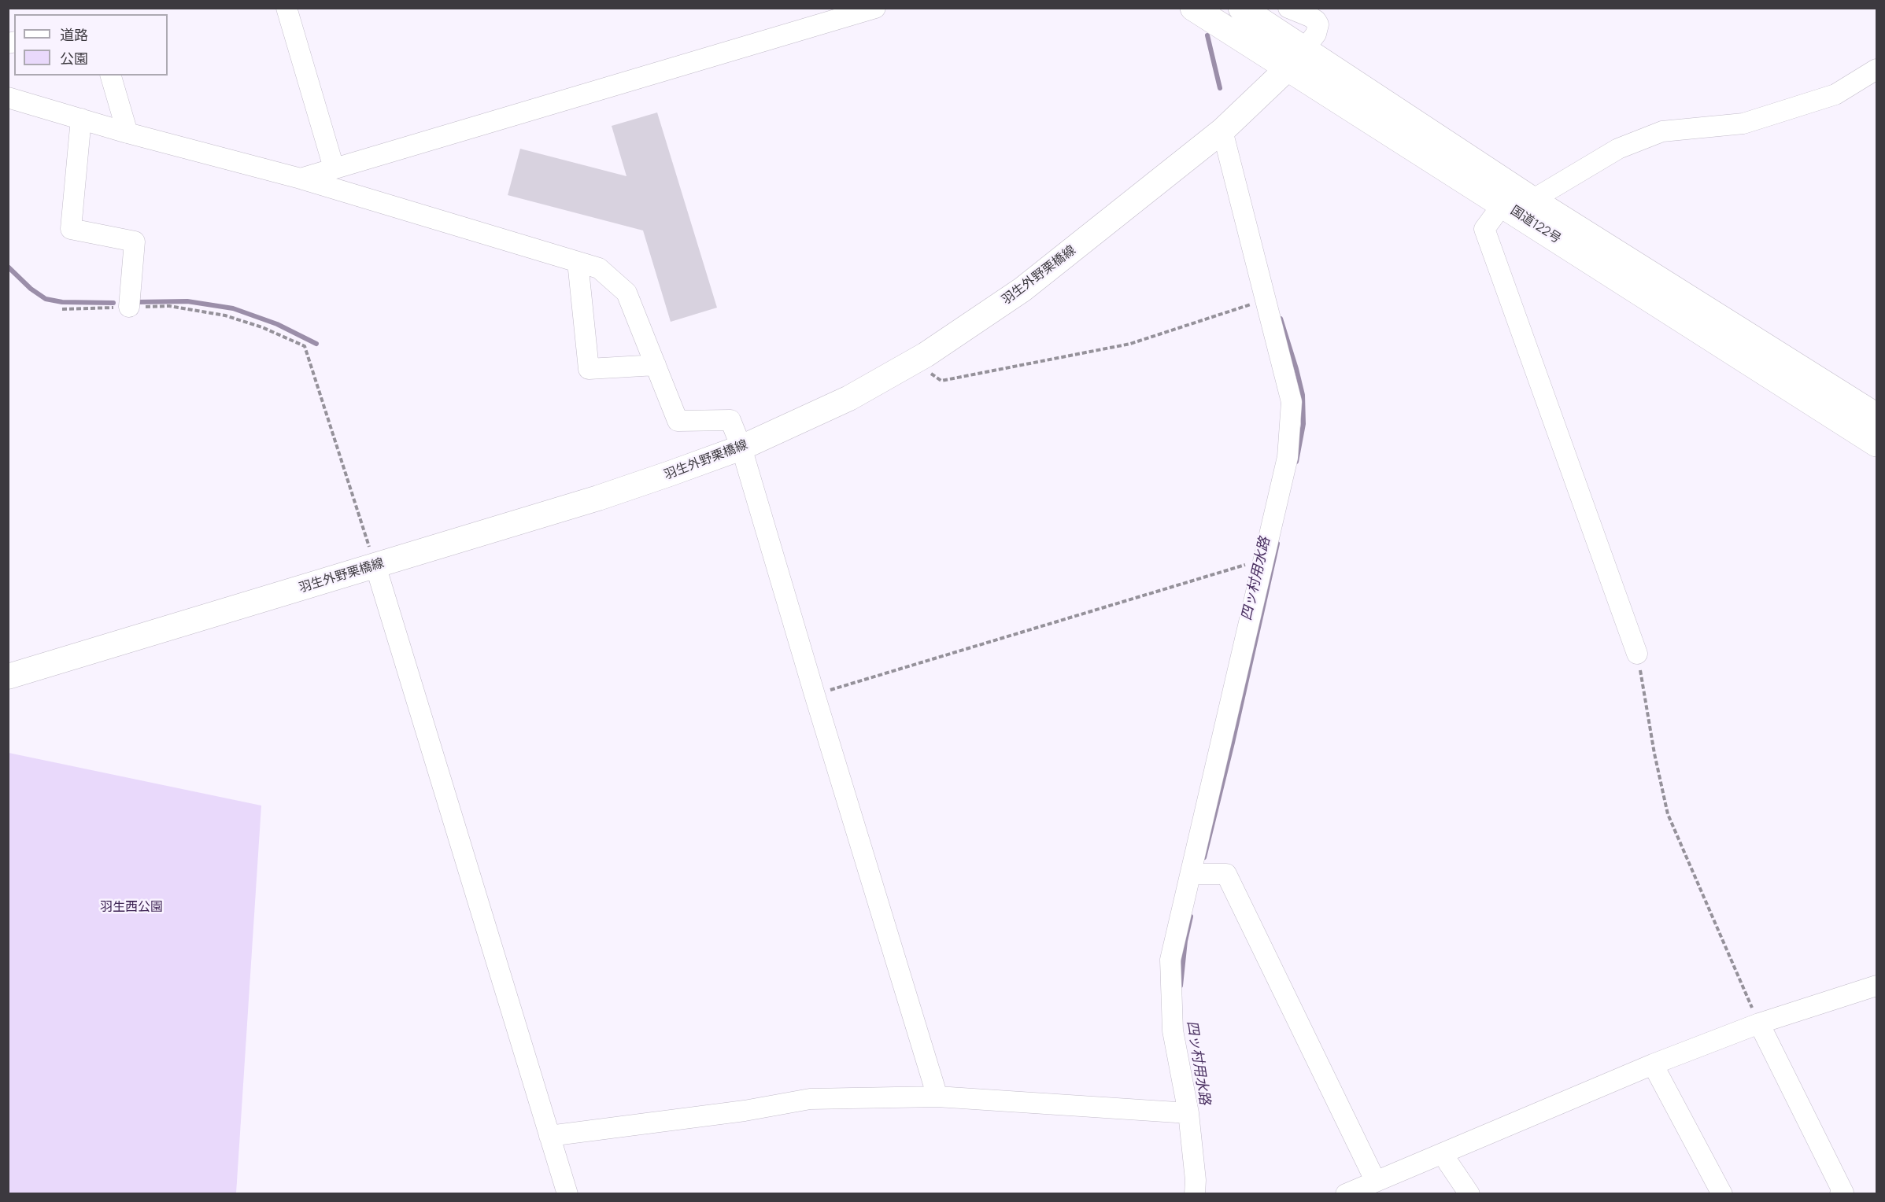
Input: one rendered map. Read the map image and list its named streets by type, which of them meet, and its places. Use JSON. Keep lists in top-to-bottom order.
{
  "streets": {
    "highway": ["国道122号"],
    "main road": ["羽生外野栗橋線"]
  },
  "crossings": [
    ["国道122号", "羽生外野栗橋線"]
  ],
  "water": ["四ッ村用水路"],
  "parks": ["羽生西公園"],
  "legend": ["道路", "公園"]
}
